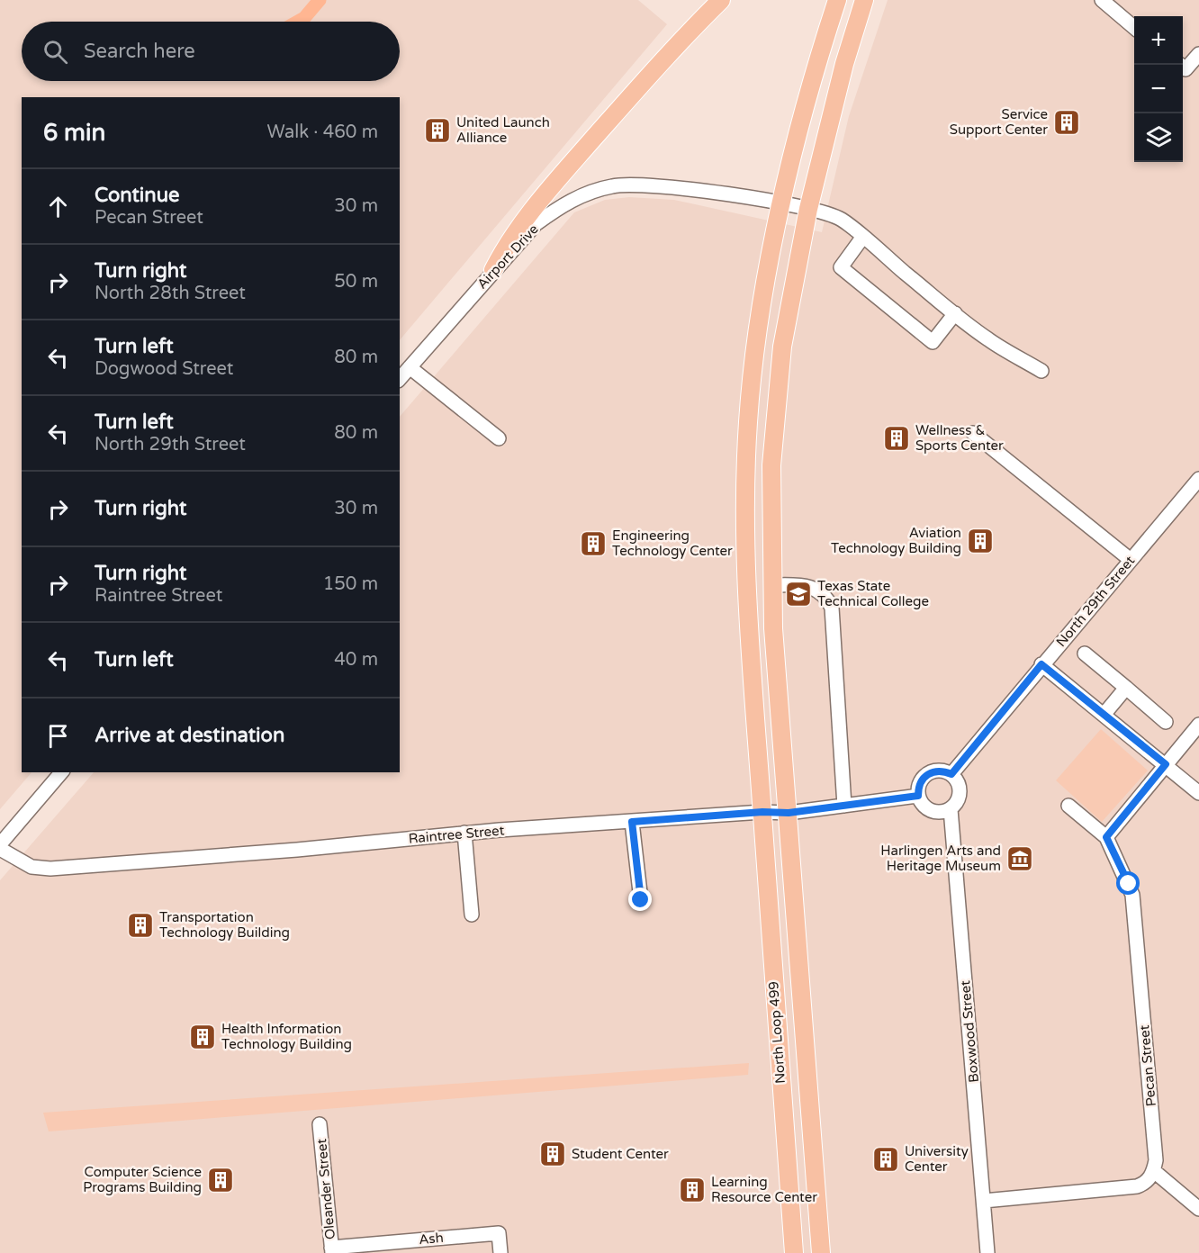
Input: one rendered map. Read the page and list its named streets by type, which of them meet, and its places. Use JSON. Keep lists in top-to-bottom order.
{
  "streets": {
    "main road": ["North Loop 499"],
    "street": [
      "Airport Drive",
      "North 29th Street",
      "Raintree Street",
      "Boxwood Street",
      "Pecan Street",
      "Oleander Street",
      "Ash"
    ]
  },
  "crossings": [
    ["Airport Drive", "North Loop 499"],
    ["North 29th Street", "Raintree Street"],
    ["North 29th Street", "Boxwood Street"],
    ["Raintree Street", "Boxwood Street"],
    ["Raintree Street", "North Loop 499"],
    ["Oleander Street", "Ash"]
  ],
  "places": {
    "building": [
      "Service Support Center",
      "United Launch Alliance",
      "Wellness & Sports Center",
      "Aviation Technology Building",
      "Engineering Technology Center",
      "Transportation Technology Building",
      "Health Information Technology Building",
      "Student Center",
      "University Center",
      "Computer Science Programs Building",
      "Learning Resource Center"
    ],
    "school or university": ["Texas State Technical College"],
    "museum": ["Harlingen Arts and Heritage Museum"]
  },
  "page": {
    "map_buttons": ["+", "−"],
    "search": "Search here",
    "heading": ["6 min", "Walk · 460 m"],
    "list": [
      ["Continue", "Pecan Street", "30 m"],
      ["Turn right", "North 28th Street", "50 m"],
      ["Turn left", "Dogwood Street", "80 m"],
      ["Turn left", "North 29th Street", "80 m"],
      ["Turn right", "30 m"],
      ["Turn right", "Raintree Street", "150 m"],
      ["Turn left", "40 m"],
      "Arrive at destination"
    ]
  }
}
